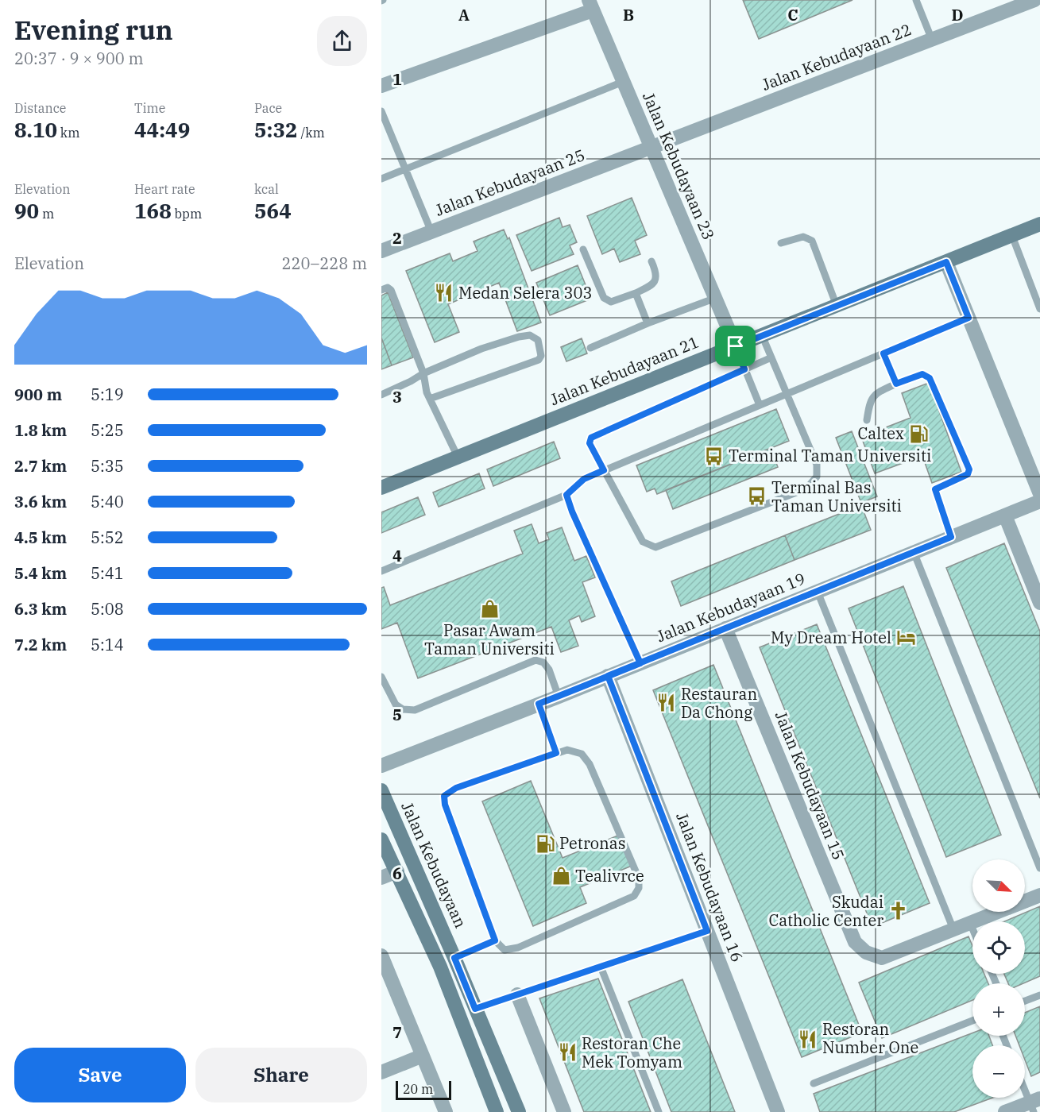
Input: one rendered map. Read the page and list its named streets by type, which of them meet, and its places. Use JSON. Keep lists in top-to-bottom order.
{
  "streets": {
    "street": [
      "Jalan Kebudayaan 22",
      "Jalan Kebudayaan 23",
      "Jalan Kebudayaan 25",
      "Jalan Kebudayaan 21",
      "Jalan Kebudayaan 19",
      "Jalan Kebudayaan 15",
      "Jalan Kebudayaan",
      "Jalan Kebudayaan 16"
    ]
  },
  "crossings": [
    ["Jalan Kebudayaan 22", "Jalan Kebudayaan 23"],
    ["Jalan Kebudayaan 22", "Jalan Kebudayaan 25"],
    ["Jalan Kebudayaan 23", "Jalan Kebudayaan 25"],
    ["Jalan Kebudayaan 23", "Jalan Kebudayaan 21"],
    ["Jalan Kebudayaan 19", "Jalan Kebudayaan 15"],
    ["Jalan Kebudayaan 19", "Jalan Kebudayaan 16"]
  ],
  "places": {
    "restaurant": [
      "Medan Selera 303",
      "Restauran Da Chong",
      "Restoran Number One",
      "Restoran Che Mek Tomyam"
    ],
    "fuel station": ["Caltex", "Petronas"],
    "bus stop": ["Terminal Taman Universiti", "Terminal Bas Taman Universiti"],
    "shop": ["Pasar Awam Taman Universiti", "Tealivrce"],
    "hotel": ["My Dream Hotel"],
    "church": ["Skudai Catholic Center"]
  },
  "scale_bar": "20 m",
  "north": "bottom right",
  "page": {
    "heading": ["Evening run", "20:37 · 9 × 900 m"],
    "stats": [
      ["Distance", "8.10 km"],
      ["Time", "44:49"],
      ["Pace", "5:32 /km"],
      ["Elevation", "90 m"],
      ["Heart rate", "168 bpm"],
      ["kcal", "564"]
    ],
    "chart": ["Elevation", "220–228 m"],
    "list": [
      {
        "name": "900 m",
        "note": "5:19"
      },
      {
        "name": "1.8 km",
        "note": "5:25"
      },
      {
        "name": "2.7 km",
        "note": "5:35"
      },
      {
        "name": "3.6 km",
        "note": "5:40"
      },
      {
        "name": "4.5 km",
        "note": "5:52"
      },
      {
        "name": "5.4 km",
        "note": "5:41"
      },
      {
        "name": "6.3 km",
        "note": "5:08"
      },
      {
        "name": "7.2 km",
        "note": "5:14"
      }
    ],
    "map_buttons": ["+", "−"],
    "buttons": ["Save", "Share"],
    "scale": "20 m"
  },
  "grid": {
    "columns": [
      "A",
      "B",
      "C",
      "D"
    ],
    "rows": [
      "1",
      "2",
      "3",
      "4",
      "5",
      "6",
      "7"
    ]
  }
}
